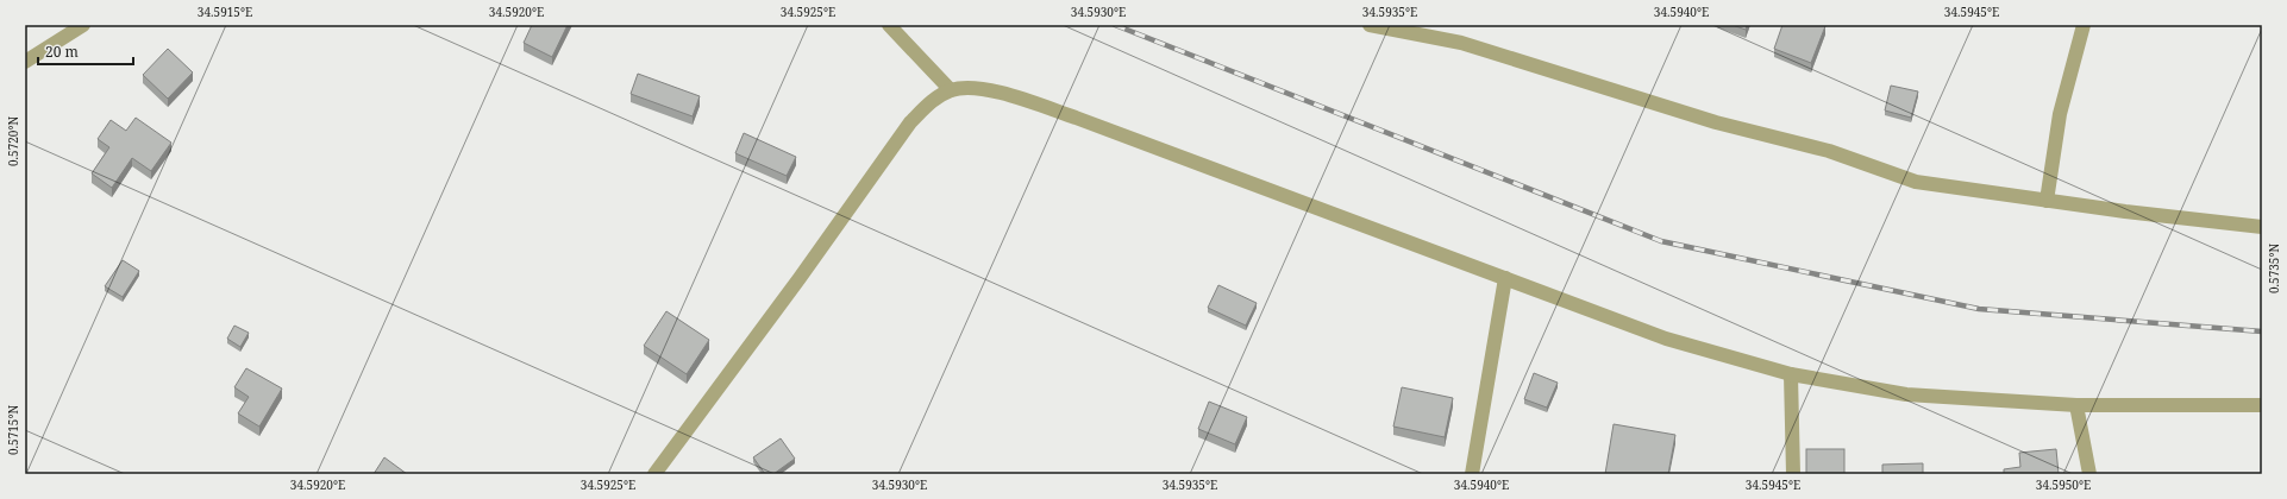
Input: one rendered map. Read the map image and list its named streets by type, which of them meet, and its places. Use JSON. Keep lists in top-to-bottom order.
{
  "scale_bar": "20 m",
  "coordinates": [
    "34.5915°E",
    "34.5920°E",
    "34.5925°E",
    "34.5930°E",
    "34.5935°E",
    "34.5940°E",
    "34.5945°E",
    "0.5720°N",
    "0.5735°N",
    "0.5715°N",
    "34.5950°E"
  ]
}
